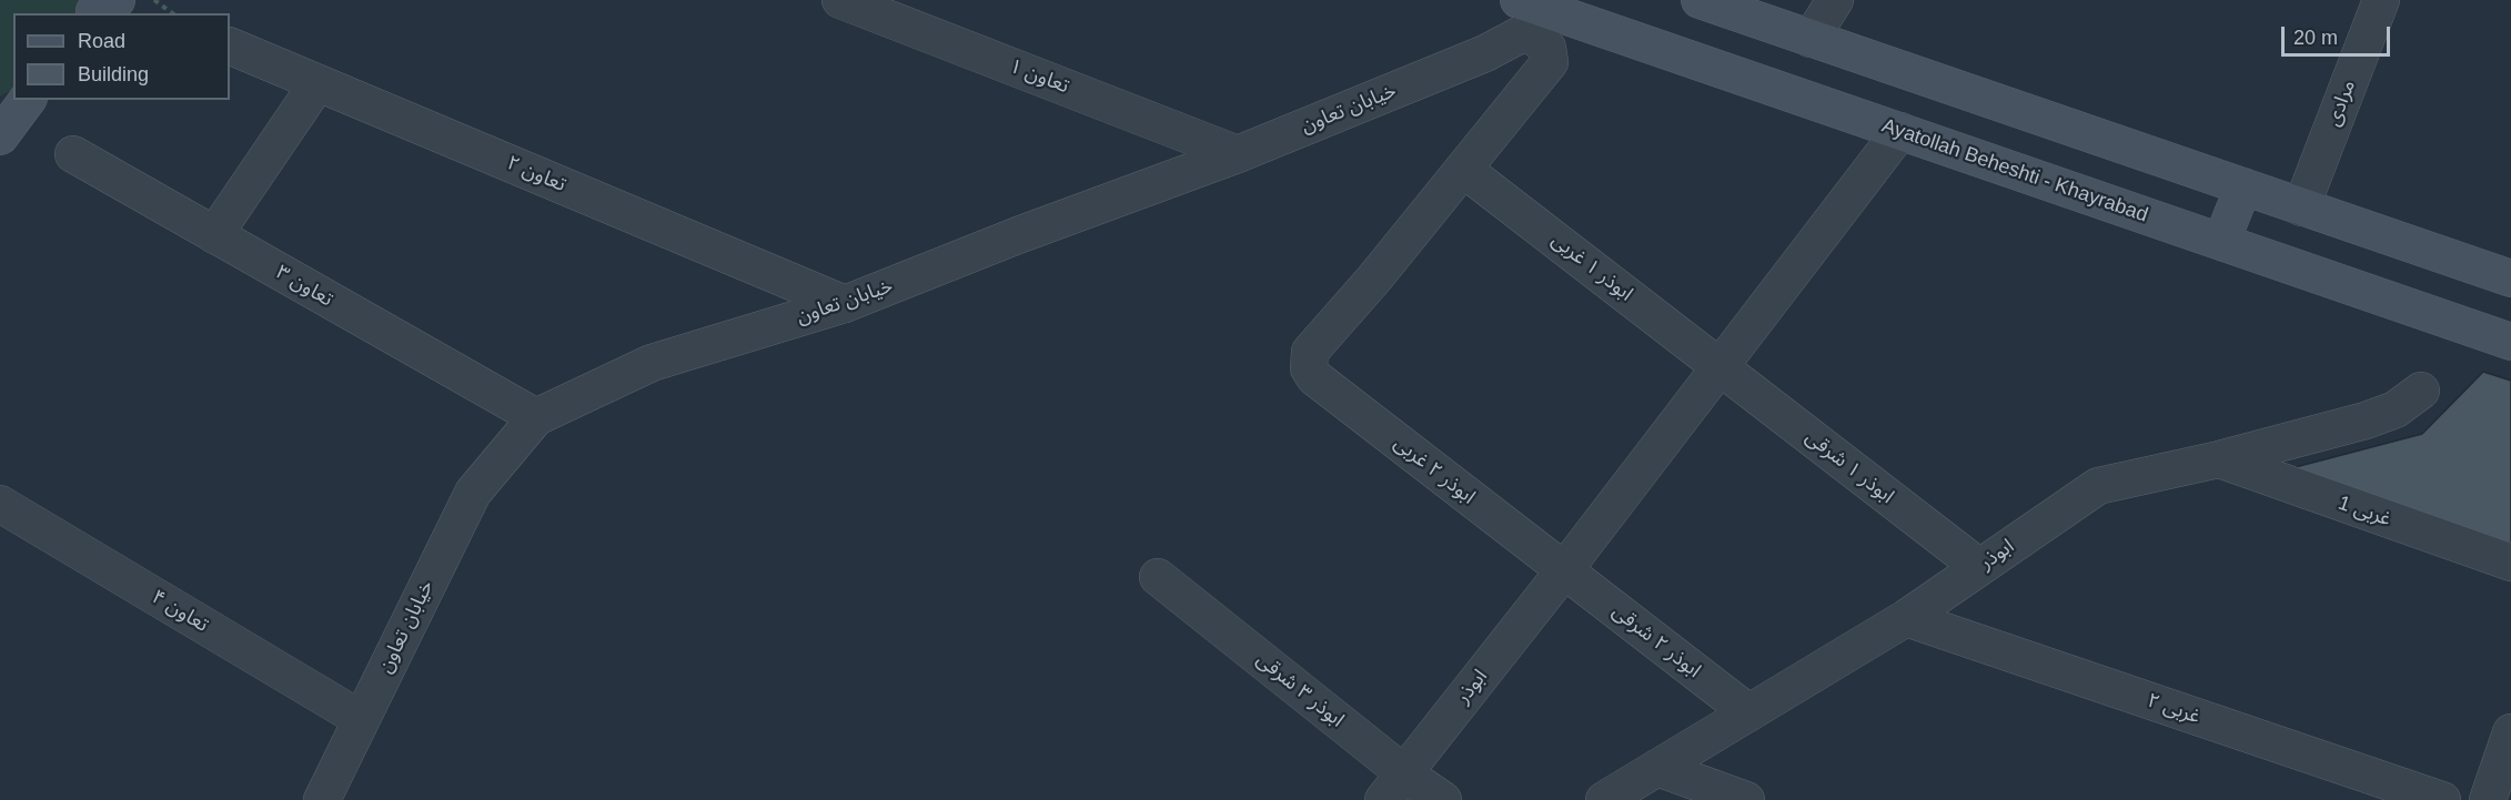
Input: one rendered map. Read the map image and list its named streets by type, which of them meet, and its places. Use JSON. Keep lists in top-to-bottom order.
{
  "streets": {
    "main road": ["Ayatollah Beheshti - Khayrabad"],
    "street": [
      "تعاون ۱",
      "مرادی",
      "خیابان تعاون",
      "تعاون ۲",
      "ابوذر ۱ غربی",
      "تعاون ۳",
      "ابوذر ۱ شرقی",
      "ابوذر ۲ غربی",
      "غربی 1",
      "ابوذر",
      "تعاون ۴",
      "ابوذر ۲ شرقی",
      "ابوذر ۳ شرقی",
      "غربی ۲"
    ]
  },
  "crossings": [
    ["تعاون ۱", "خیابان تعاون"],
    ["خیابان تعاون", "Ayatollah Beheshti - Khayrabad"],
    ["خیابان تعاون", "تعاون ۲"],
    ["خیابان تعاون", "تعاون ۳"],
    ["خیابان تعاون", "تعاون ۴"],
    ["Ayatollah Beheshti - Khayrabad", "ابوذر"],
    ["ابوذر ۱ غربی", "ابوذر ۱ شرقی"],
    ["ابوذر ۱ غربی", "ابوذر ۲ غربی"],
    ["ابوذر ۱ غربی", "ابوذر"],
    ["ابوذر ۱ شرقی", "ابوذر"],
    ["ابوذر ۲ غربی", "ابوذر"],
    ["ابوذر ۲ غربی", "ابوذر ۲ شرقی"],
    ["غربی 1", "ابوذر"],
    ["ابوذر", "ابوذر ۲ شرقی"],
    ["ابوذر", "ابوذر ۳ شرقی"],
    ["ابوذر", "غربی ۲"]
  ],
  "legend": ["Road", "Building"],
  "scale_bar": "20 m"
}
